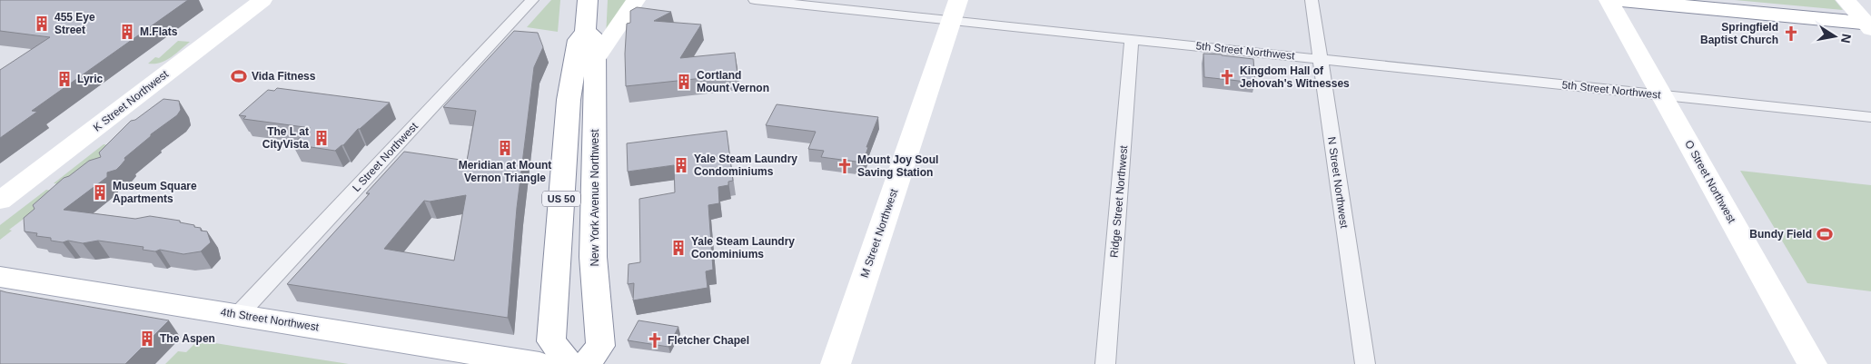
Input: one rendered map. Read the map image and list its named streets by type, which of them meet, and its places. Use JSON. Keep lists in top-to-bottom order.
{
  "streets": {
    "main road": [
      "K Street Northwest",
      "O Street Northwest",
      "New York Avenue Northwest",
      "US 50",
      "M Street Northwest",
      "4th Street Northwest"
    ],
    "street": [
      "5th Street Northwest",
      "L Street Northwest",
      "N Street Northwest",
      "Ridge Street Northwest"
    ]
  },
  "crossings": [
    ["5th Street Northwest", "O Street Northwest"],
    ["5th Street Northwest", "N Street Northwest"],
    ["5th Street Northwest", "Ridge Street Northwest"],
    ["5th Street Northwest", "M Street Northwest"],
    ["L Street Northwest", "4th Street Northwest"],
    ["New York Avenue Northwest", "US 50"]
  ],
  "places": {
    "building": [
      "455 Eye Street",
      "M.Flats",
      "Lyric",
      "Cortland Mount Vernon",
      "The L at CityVista",
      "Meridian at Mount Vernon Triangle",
      "Yale Steam Laundry Condominiums",
      "Museum Square Apartments",
      "Yale Steam Laundry Conominiums",
      "The Aspen"
    ],
    "church": [
      "Springfield Baptist Church",
      "Kingdom Hall of Jehovah's Witnesses",
      "Mount Joy Soul Saving Station",
      "Fletcher Chapel"
    ],
    "sports": ["Vida Fitness", "Bundy Field"]
  },
  "north": "right"
}
